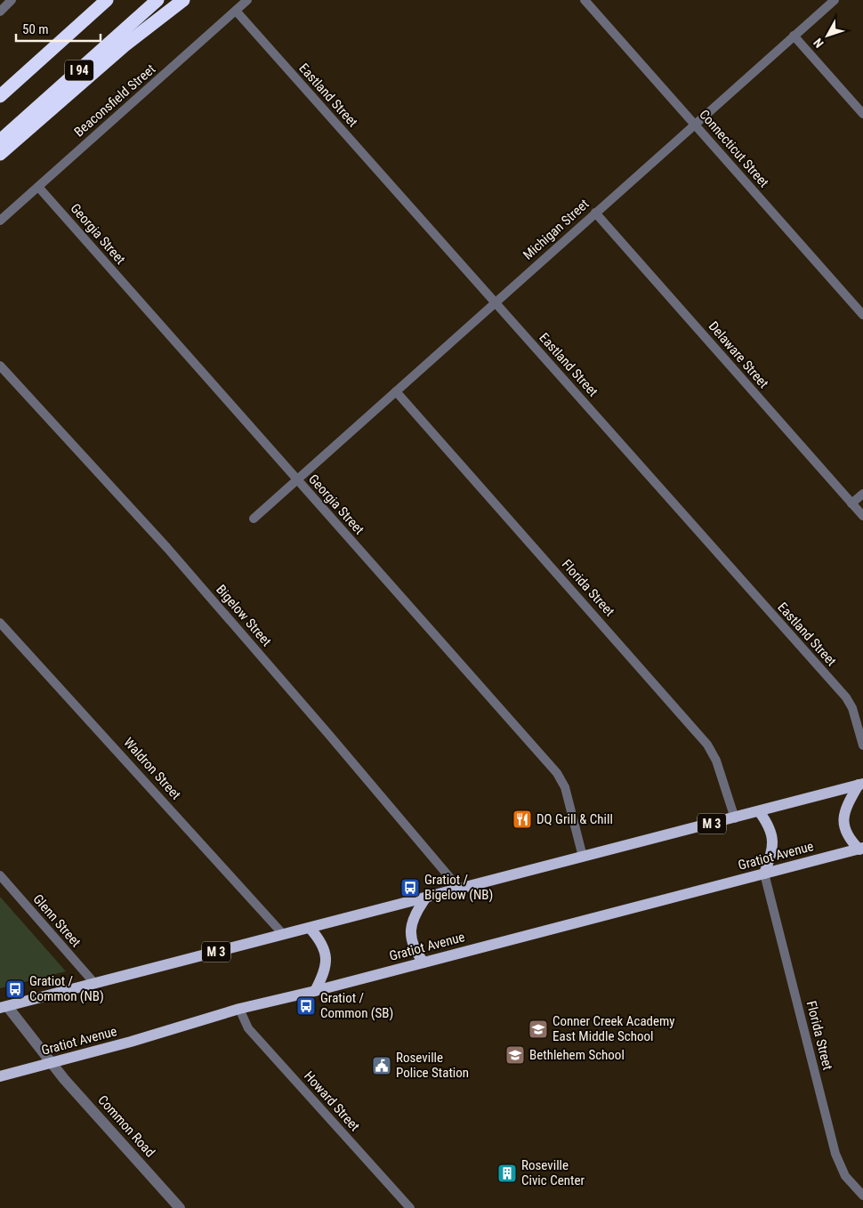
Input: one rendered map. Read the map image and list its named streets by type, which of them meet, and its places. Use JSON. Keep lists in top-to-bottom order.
{
  "streets": {
    "highway": ["I 94"],
    "main road": ["M 3", "Gratiot Avenue"],
    "street": [
      "Eastland Street",
      "Beaconsfield Street",
      "Connecticut Street",
      "Michigan Street",
      "Georgia Street",
      "Delaware Street",
      "Florida Street",
      "Bigelow Street",
      "Waldron Street",
      "Glenn Street",
      "Howard Street",
      "Common Road"
    ]
  },
  "crossings": [
    ["Eastland Street", "Beaconsfield Street"],
    ["Eastland Street", "Michigan Street"],
    ["Beaconsfield Street", "Georgia Street"],
    ["Connecticut Street", "Michigan Street"],
    ["Michigan Street", "Georgia Street"],
    ["Michigan Street", "Delaware Street"],
    ["Michigan Street", "Florida Street"],
    ["Georgia Street", "M 3"],
    ["Florida Street", "M 3"],
    ["Florida Street", "Gratiot Avenue"],
    ["Bigelow Street", "M 3"],
    ["Waldron Street", "M 3"],
    ["M 3", "Glenn Street"],
    ["M 3", "Common Road"],
    ["Gratiot Avenue", "Howard Street"],
    ["Gratiot Avenue", "Common Road"]
  ],
  "places": {
    "restaurant": ["DQ Grill & Chill"],
    "bus stop": ["Gratiot / Bigelow (NB)", "Gratiot / Common (NB)", "Gratiot / Common (SB)"],
    "school or university": ["Conner Creek Academy East Middle School", "Bethlehem School"],
    "public building": ["Roseville Police Station"],
    "building": ["Roseville Civic Center"]
  },
  "scale_bar": "50 m",
  "north": "bottom left"
}
